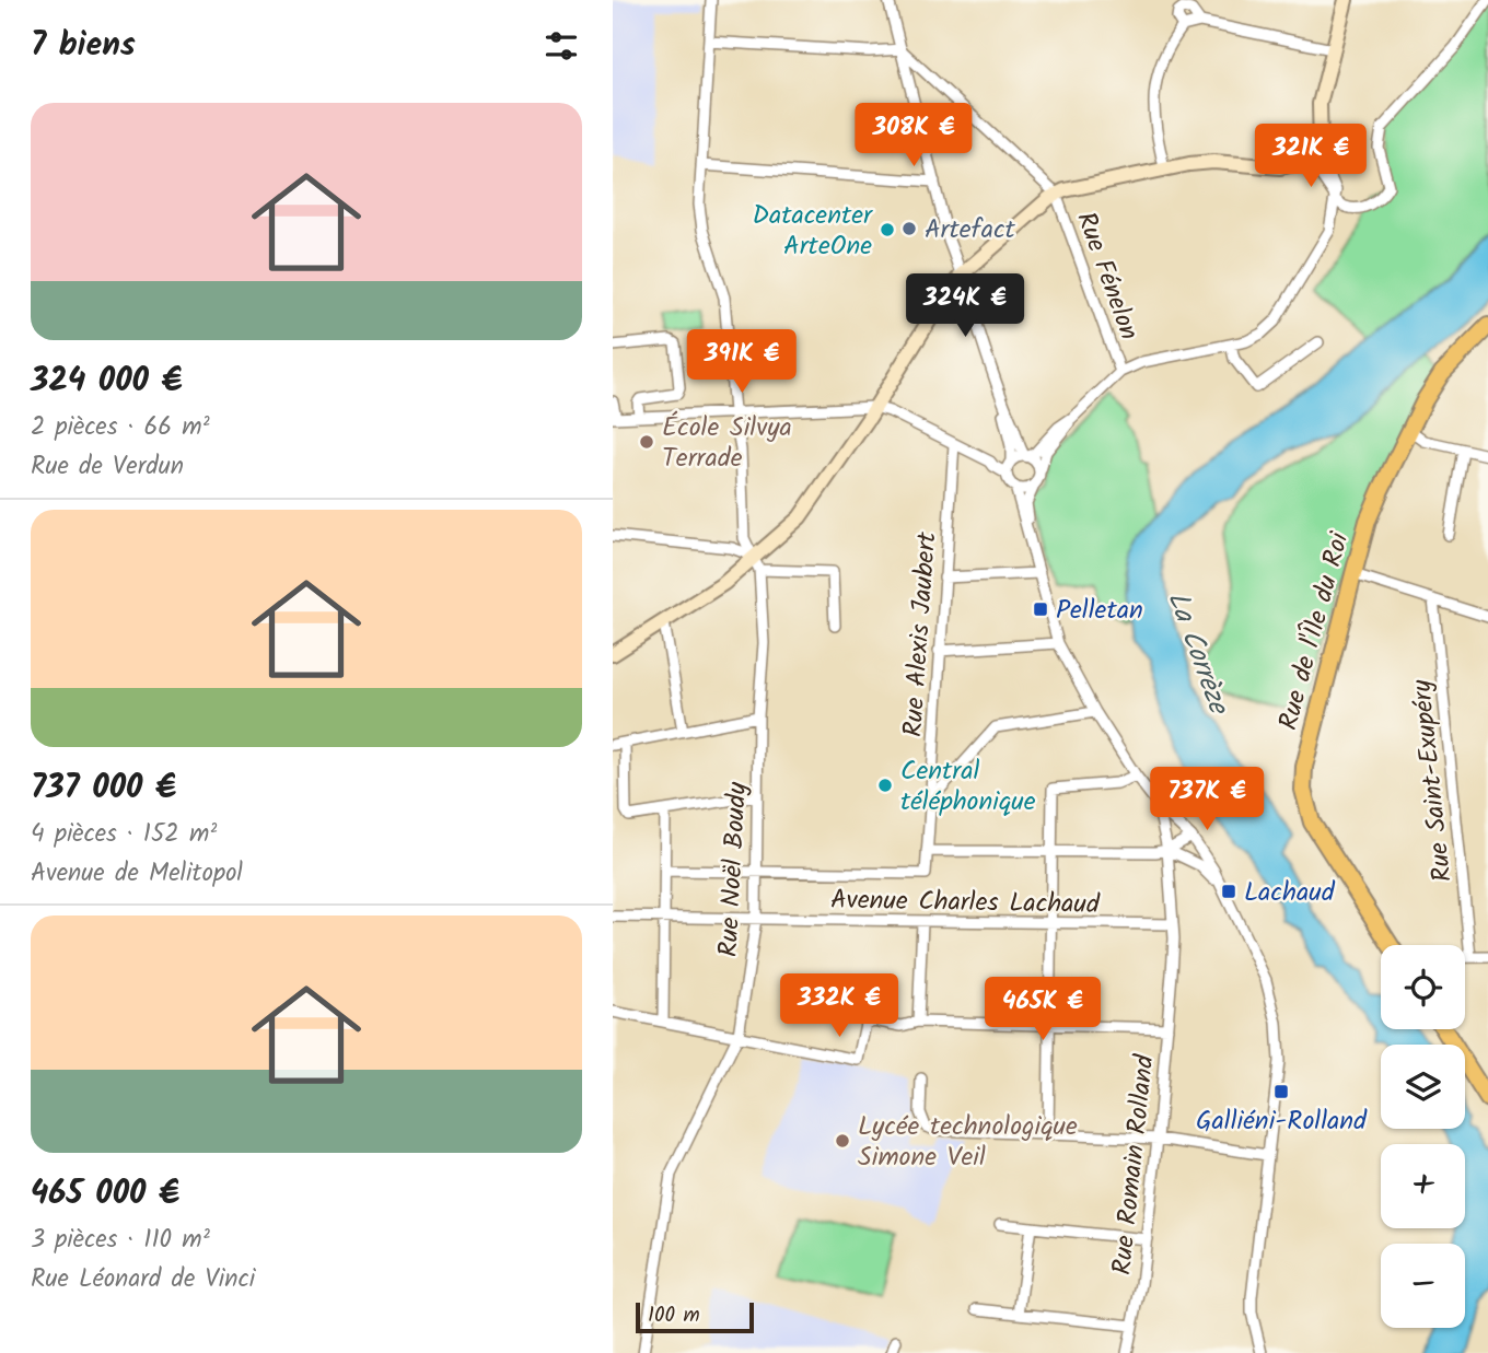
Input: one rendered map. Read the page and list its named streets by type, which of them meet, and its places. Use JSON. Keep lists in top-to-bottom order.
{
  "streets": {
    "main road": ["Rue de l'Île du Roi"],
    "street": [
      "Rue Fénelon",
      "Rue Alexis Jaubert",
      "Rue Saint-Exupéry",
      "Rue Noël Boudy",
      "Avenue Charles Lachaud",
      "Rue Romain Rolland"
    ]
  },
  "crossings": [
    ["Rue Alexis Jaubert", "Rue Noël Boudy"],
    ["Rue Noël Boudy", "Avenue Charles Lachaud"],
    ["Avenue Charles Lachaud", "Rue Romain Rolland"]
  ],
  "water": ["La Corrèze"],
  "places": {
    "other": [
      "Artefact",
      "Datacenter ArteOne",
      "École Silvya Terrade",
      "Central téléphonique",
      "Lycée technologique Simone Veil"
    ],
    "transit": ["Pelletan", "Lachaud", "Galliéni-Rolland"]
  },
  "scale_bar": "100 m",
  "page": {
    "heading": "7 biens",
    "list": [
      {
        "name": "324 000 €",
        "note": "2 pièces · 66 m² · Rue de Verdun"
      },
      {
        "name": "737 000 €",
        "note": "4 pièces · 152 m² · Avenue de Melitopol"
      },
      {
        "name": "465 000 €",
        "note": "3 pièces · 110 m² · Rue Léonard de Vinci"
      }
    ],
    "price": [
      "308K €",
      "321K €",
      "324K €",
      "391K €",
      "737K €",
      "332K €",
      "465K €"
    ],
    "map_buttons": ["+", "−"],
    "scale": "100 m"
  }
}
